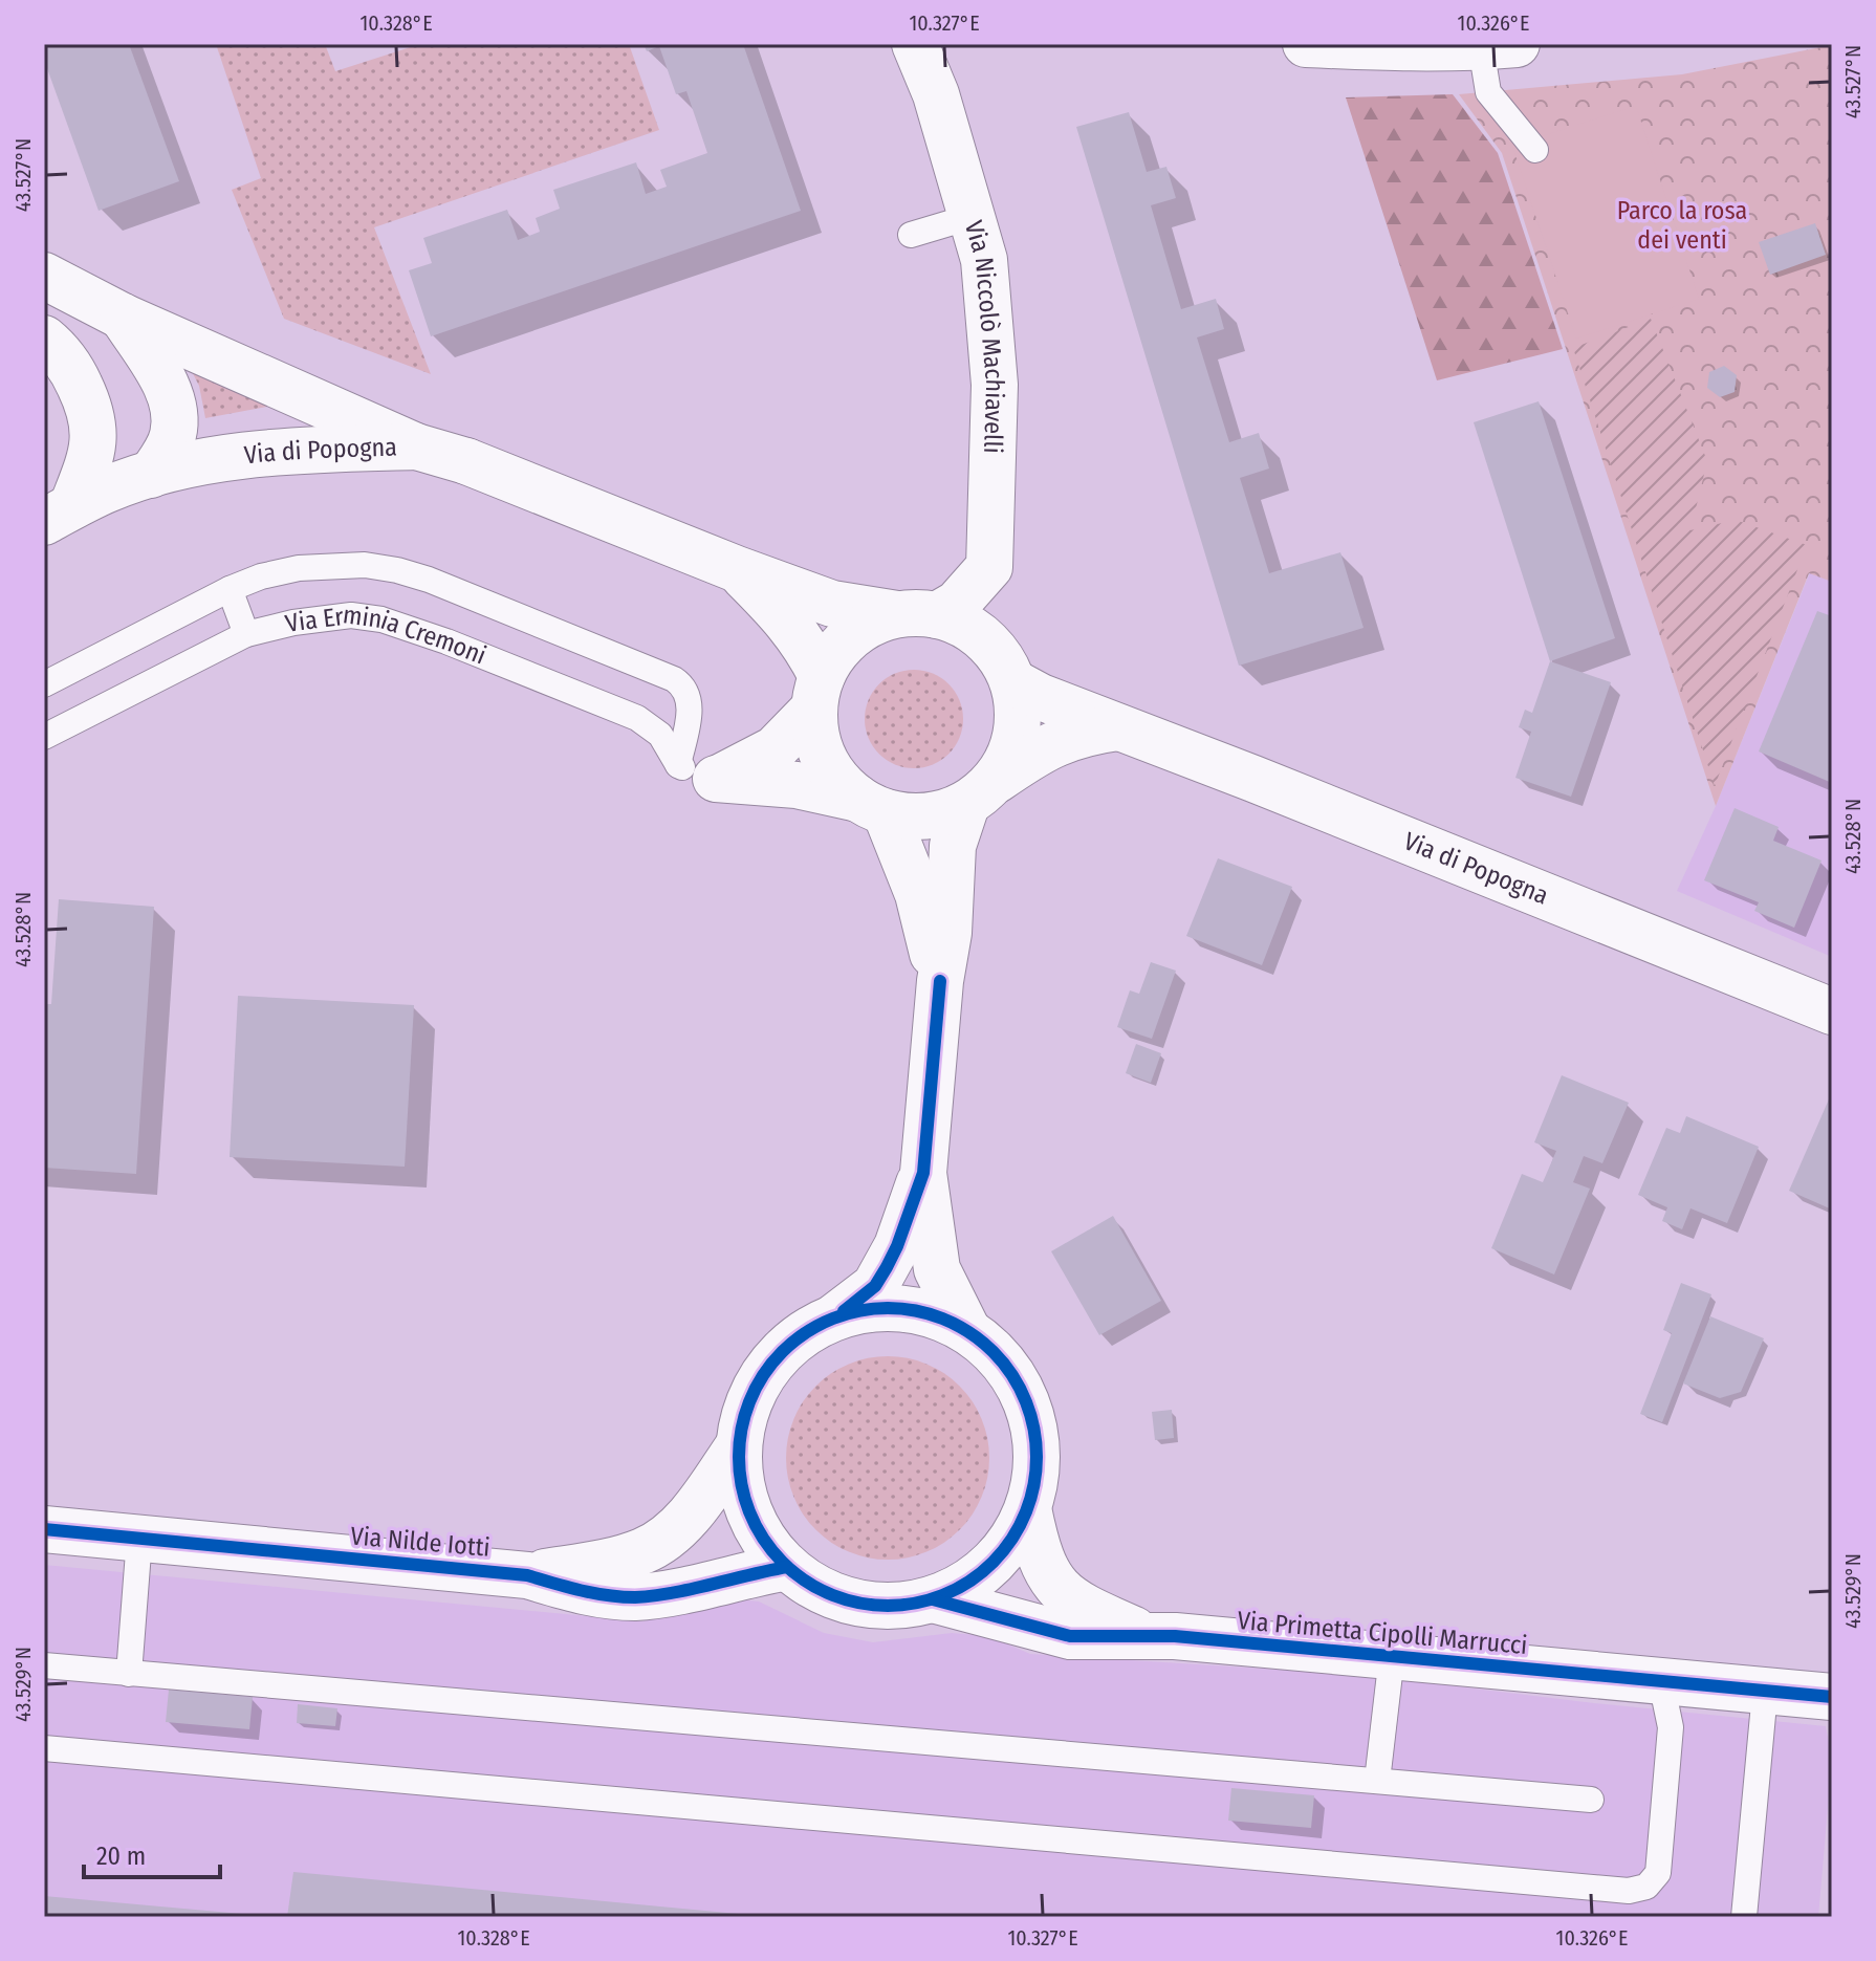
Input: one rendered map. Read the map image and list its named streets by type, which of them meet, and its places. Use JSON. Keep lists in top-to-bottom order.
{
  "streets": {
    "street": [
      "Via Niccolò Machiavelli",
      "Via di Popogna",
      "Via Nilde Iotti",
      "Via Primetta Cipolli Marrucci"
    ],
    "lane": ["Via Erminia Cremoni"]
  },
  "crossings": [
    ["Via Niccolò Machiavelli", "Via di Popogna"],
    ["Via Nilde Iotti", "Via Primetta Cipolli Marrucci"]
  ],
  "parks": ["Parco la rosa dei venti"],
  "scale_bar": "20 m",
  "coordinates": [
    "10.328°E",
    "10.327°E",
    "10.326°E",
    "43.527°N",
    "43.528°N",
    "43.529°N"
  ]
}
